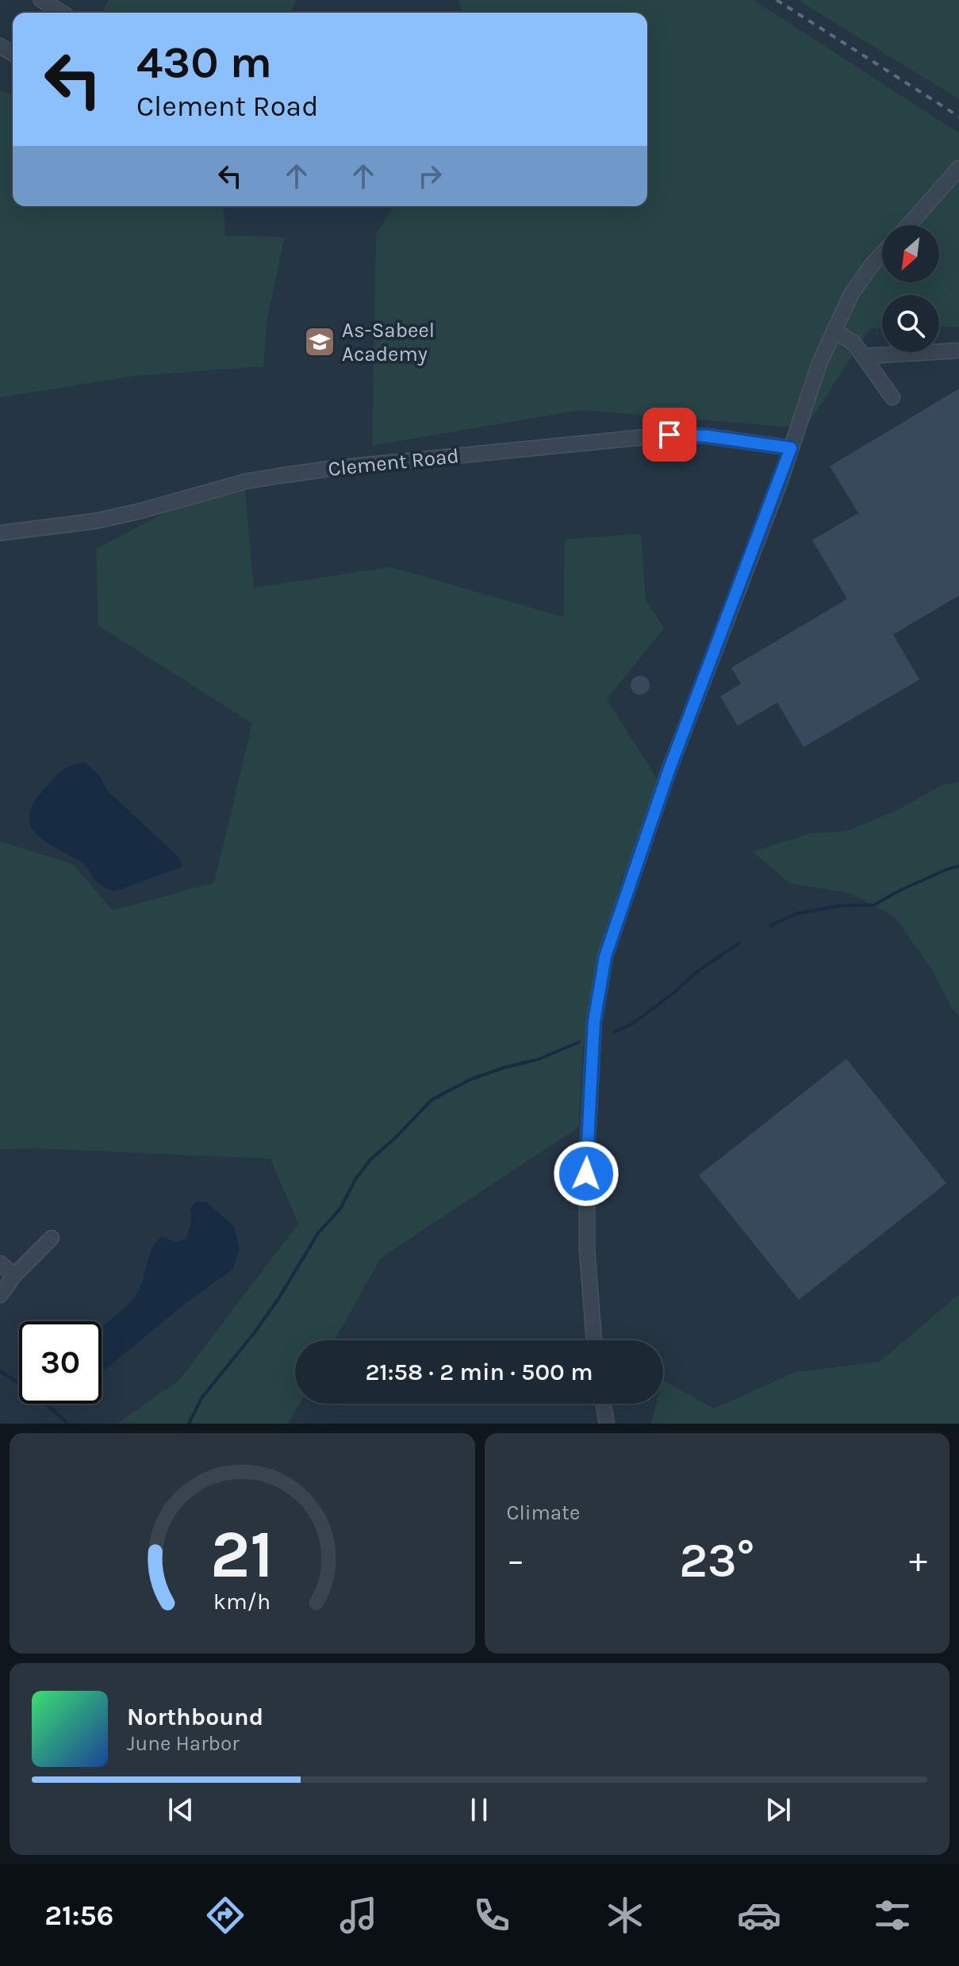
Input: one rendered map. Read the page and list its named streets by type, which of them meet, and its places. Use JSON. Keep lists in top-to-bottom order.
{
  "streets": {
    "street": ["Clement Road"]
  },
  "places": {
    "school or university": ["As-Sabeel Academy"]
  },
  "north": "bottom left",
  "page": {
    "turn": ["430 m", "Clement Road"],
    "limit": "30",
    "trip": "21:58 · 2 min · 500 m",
    "tile": "Climate",
    "heat": ["−", "23°", "+"],
    "song": ["Northbound", "June Harbor"],
    "tabs": "21:56",
    "gauge": ["21", "km/h"]
  }
}
